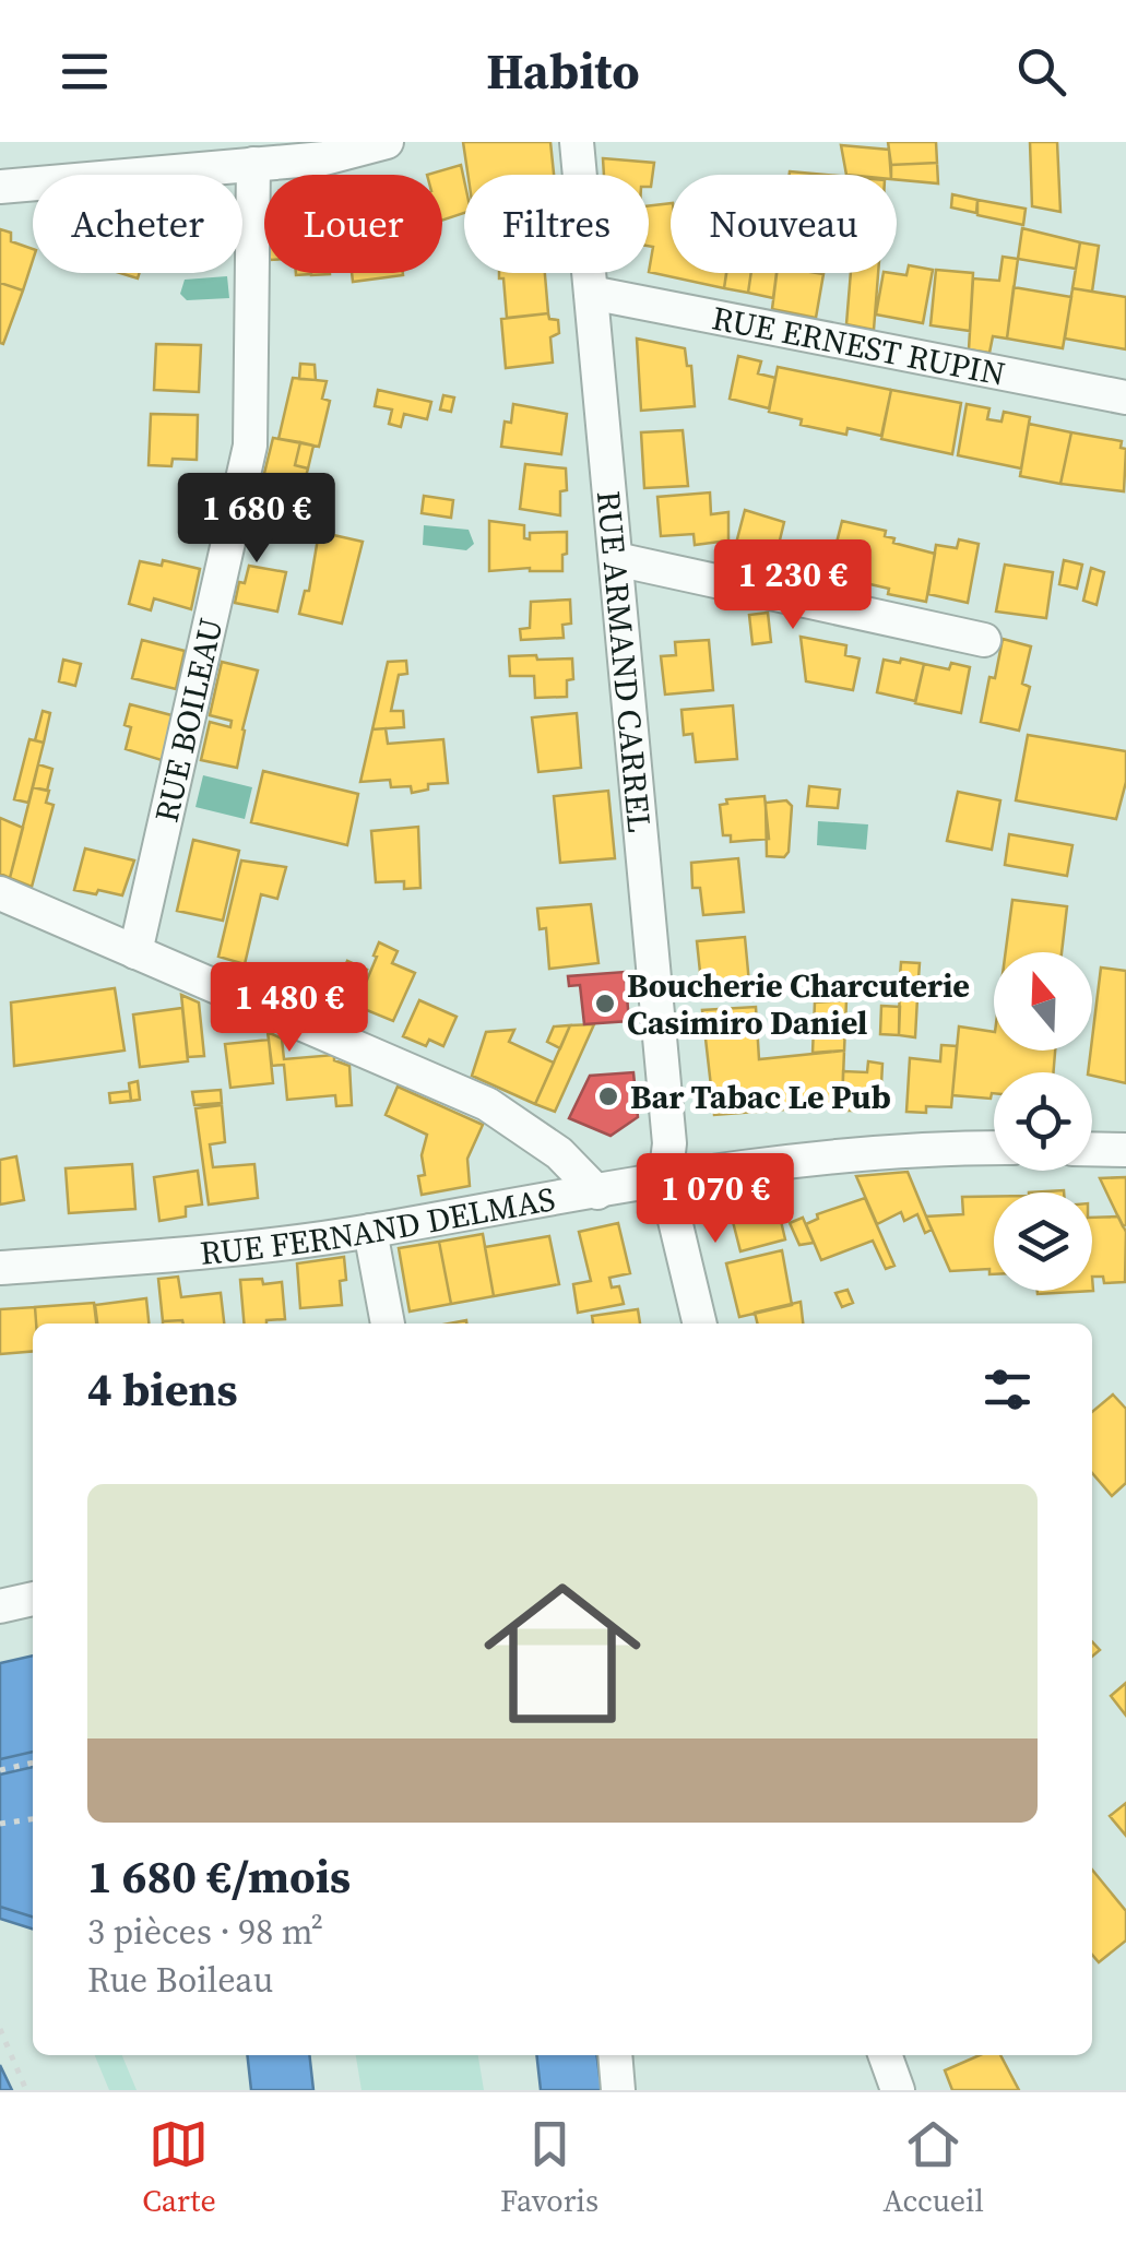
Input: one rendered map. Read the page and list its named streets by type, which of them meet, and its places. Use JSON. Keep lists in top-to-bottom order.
{
  "streets": {
    "street": [
      "RUE ERNEST RUPIN",
      "RUE ARMAND CARREL",
      "RUE BOILEAU",
      "RUE FERNAND DELMAS"
    ]
  },
  "crossings": [
    ["RUE ERNEST RUPIN", "RUE ARMAND CARREL"],
    ["RUE ARMAND CARREL", "RUE FERNAND DELMAS"]
  ],
  "places": ["Boucherie Charcuterie Casimiro Daniel", "Bar Tabac Le Pub"],
  "north": "top",
  "page": {
    "header": "Habito",
    "chip": [
      "Acheter",
      "Louer",
      "Filtres",
      "Nouveau"
    ],
    "price": [
      "1 680 €",
      "1 230 €",
      "1 480 €",
      "1 070 €"
    ],
    "heading": "4 biens",
    "list": [
      {
        "name": "1 680 €/mois",
        "note": "3 pièces · 98 m² · Rue Boileau"
      }
    ],
    "tabs": ["Carte", "Favoris", "Accueil"]
  }
}
